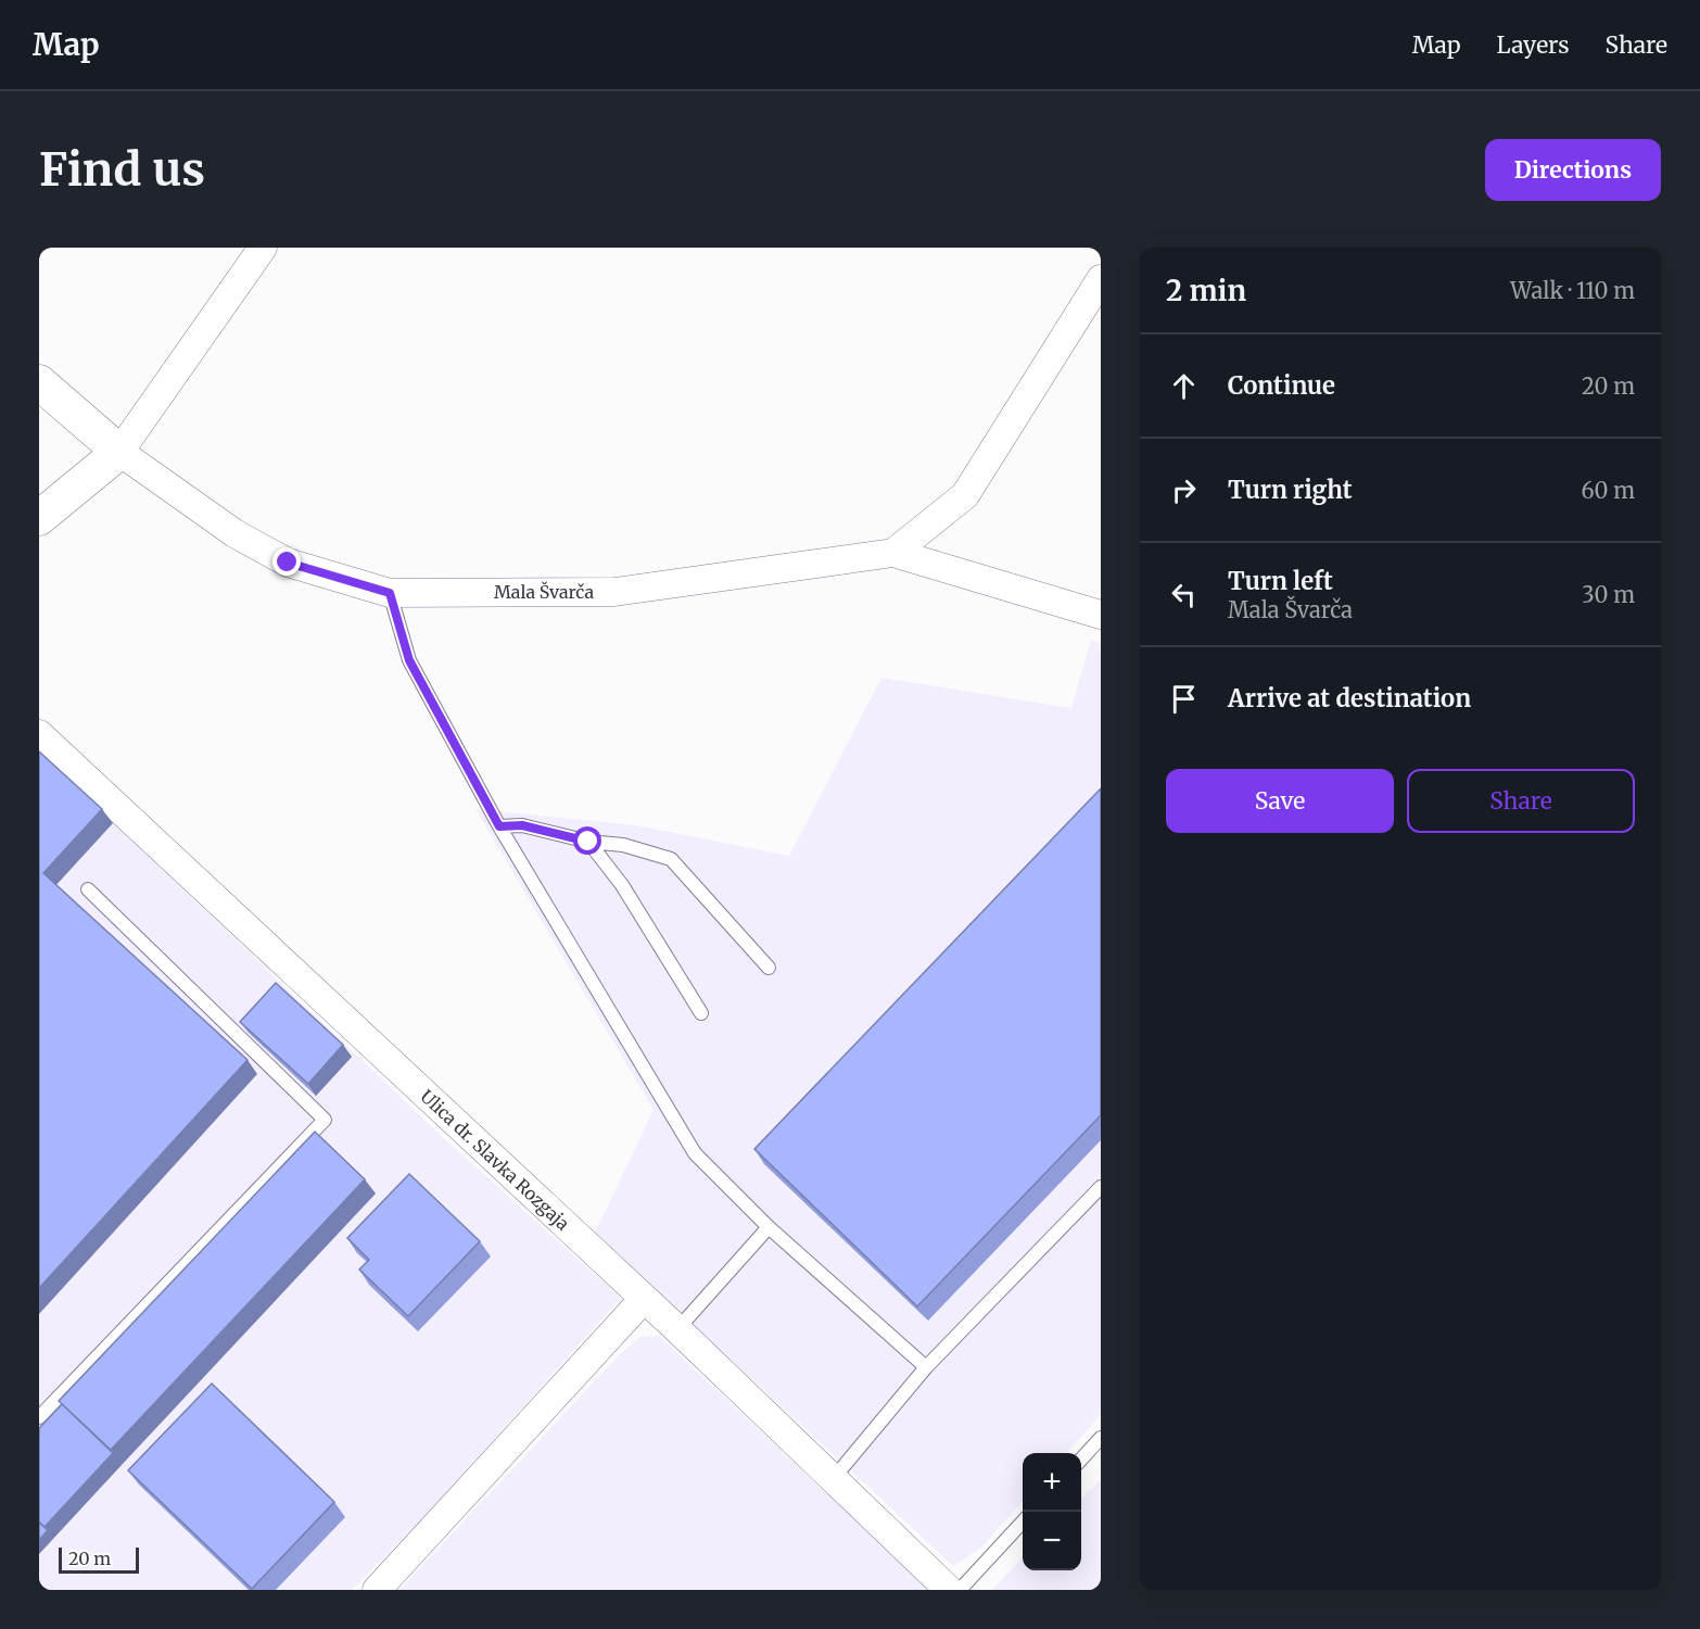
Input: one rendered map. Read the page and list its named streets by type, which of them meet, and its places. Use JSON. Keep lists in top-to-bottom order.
{
  "streets": {
    "street": ["Mala Švarča", "Ulica dr. Slavka Rozgaja"]
  },
  "scale_bar": "20 m",
  "page": {
    "header": "Map",
    "nav": ["Map", "Layers", "Share"],
    "buttons": [
      "Directions",
      ["Save", "Share"]
    ],
    "title": "Find us",
    "heading": ["2 min", "Walk · 110 m"],
    "list": [
      ["Continue", "20 m"],
      ["Turn right", "60 m"],
      ["Turn left", "Mala Švarča", "30 m"],
      "Arrive at destination"
    ],
    "map_buttons": ["+", "−"],
    "scale": "20 m"
  }
}
